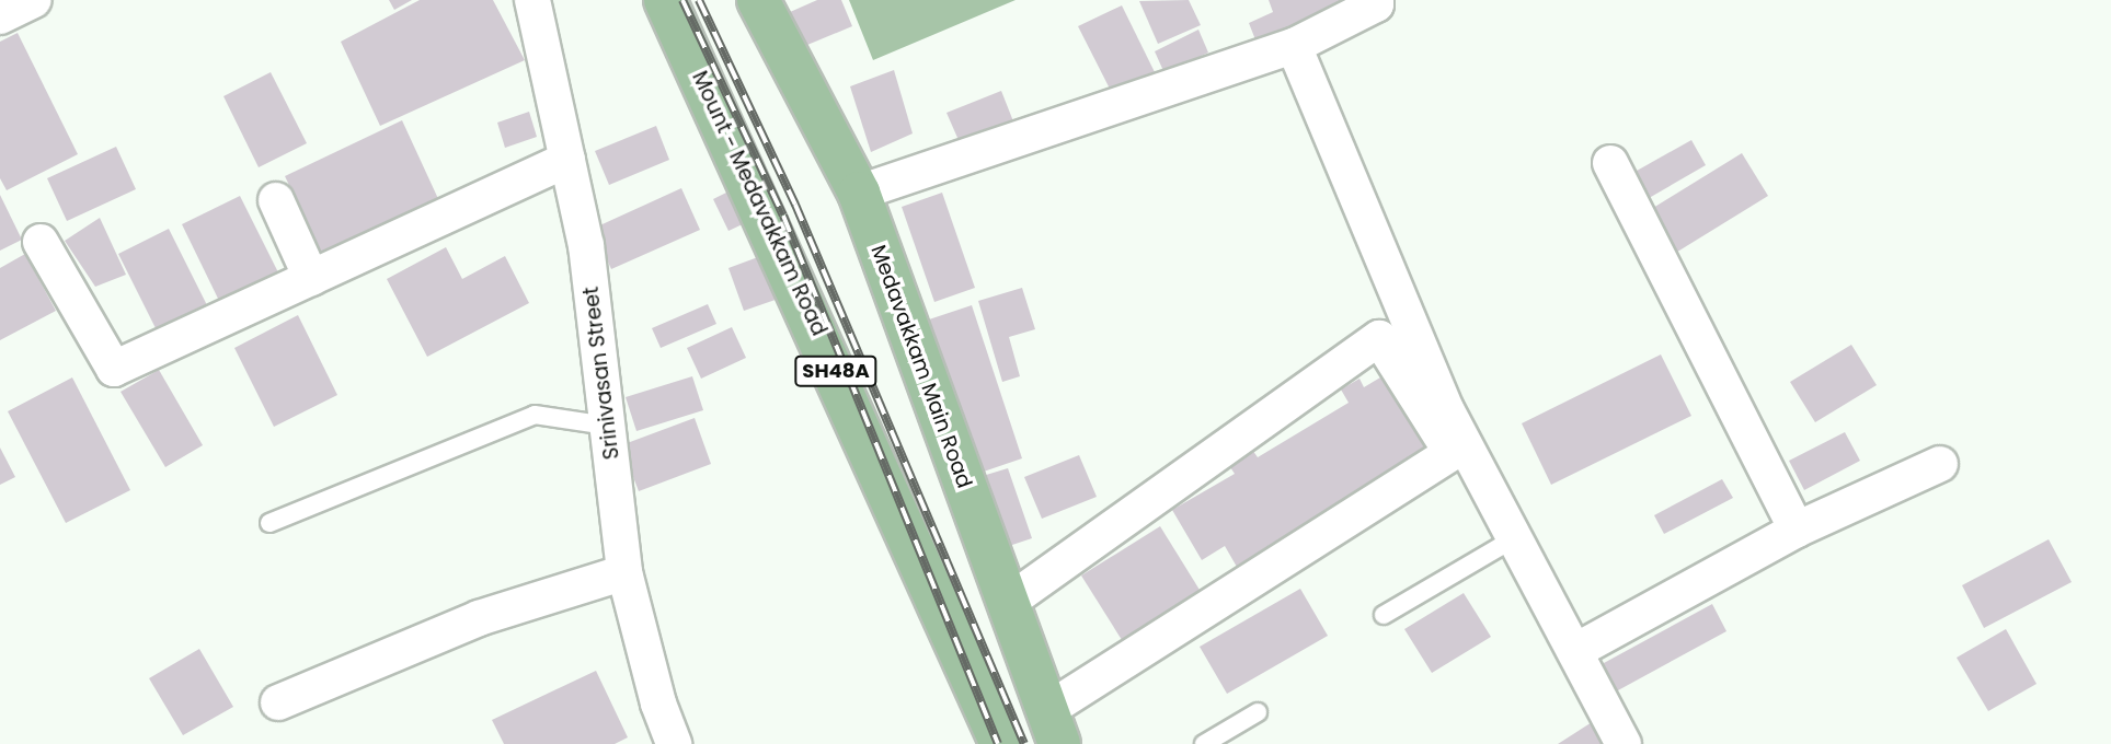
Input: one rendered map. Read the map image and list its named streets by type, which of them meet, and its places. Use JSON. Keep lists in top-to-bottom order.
{
  "streets": {
    "main road": ["Mount - Medavakkam Road", "Medavakkam Main Road", "SH48A"],
    "street": ["Srinivasan Street"]
  }
}
